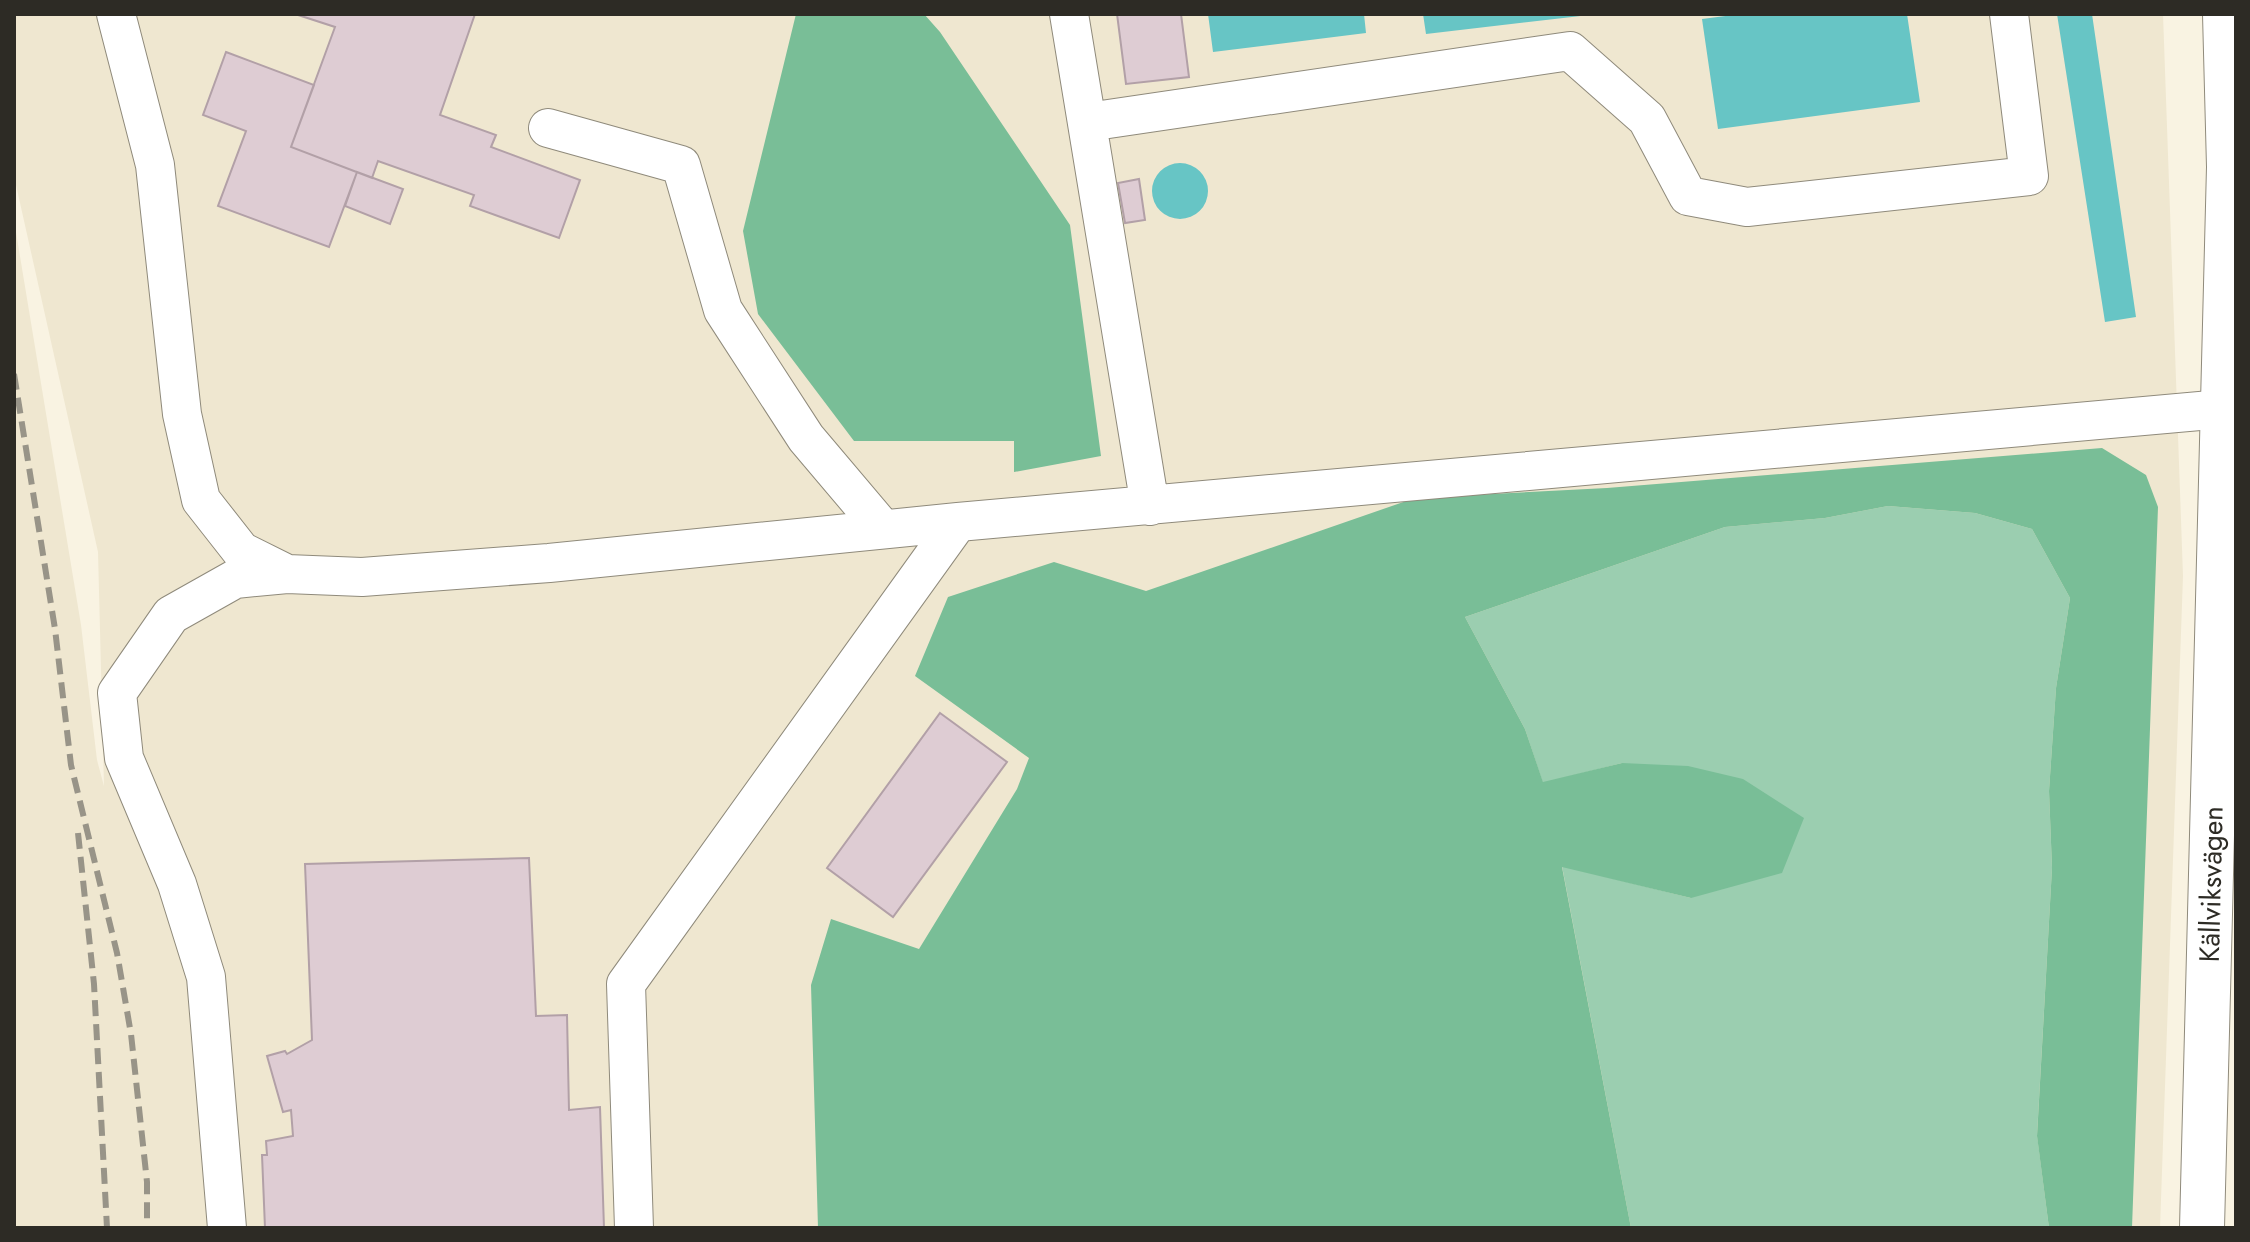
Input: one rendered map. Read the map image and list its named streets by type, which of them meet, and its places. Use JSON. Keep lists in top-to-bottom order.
{
  "streets": {
    "street": ["Källviksvägen"]
  }
}
